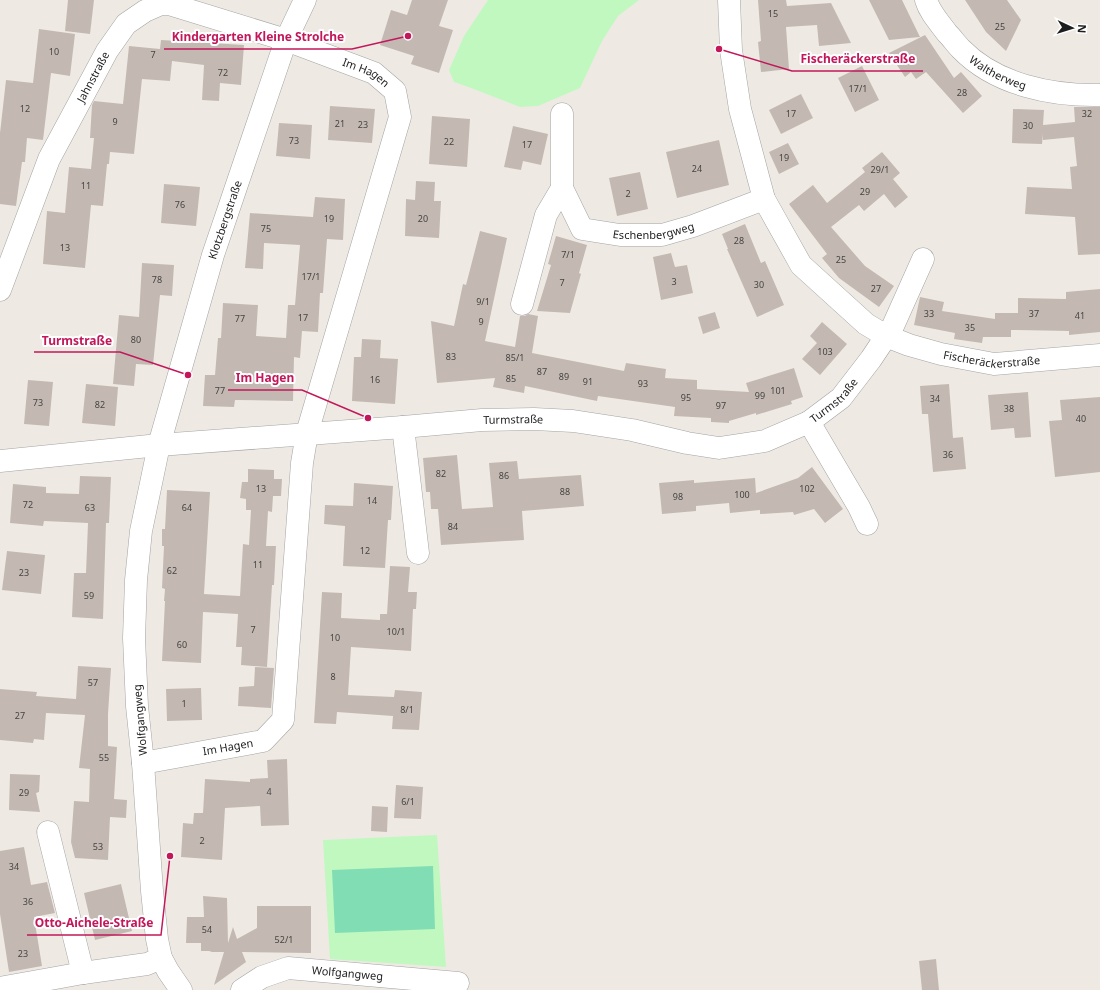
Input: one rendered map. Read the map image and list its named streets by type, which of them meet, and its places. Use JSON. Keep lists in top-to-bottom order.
{
  "streets": {
    "street": [
      "Waltherweg",
      "Im Hagen",
      "Jahnstraße",
      "Klotzbergstraße",
      "Eschenbergweg",
      "Fischeräckerstraße",
      "Turmstraße",
      "Wolfgangweg"
    ]
  },
  "crossings": [
    ["Im Hagen", "Jahnstraße"],
    ["Im Hagen", "Klotzbergstraße"],
    ["Im Hagen", "Turmstraße"],
    ["Im Hagen", "Wolfgangweg"],
    ["Jahnstraße", "Klotzbergstraße"],
    ["Klotzbergstraße", "Turmstraße"],
    ["Klotzbergstraße", "Wolfgangweg"],
    ["Eschenbergweg", "Fischeräckerstraße"],
    ["Fischeräckerstraße", "Turmstraße"],
    ["Turmstraße", "Wolfgangweg"]
  ],
  "places": [
    "Kindergarten Kleine Strolche",
    "Fischeräckerstraße",
    "Turmstraße",
    "Im Hagen",
    "Otto-Aichele-Straße"
  ],
  "house_numbers": [
    "15",
    "25",
    "10",
    "7",
    "72",
    "17/1",
    "28",
    "12",
    "17",
    "32",
    "9",
    "21",
    "23",
    "30",
    "73",
    "22",
    "17",
    "19",
    "24",
    "29/1",
    "11",
    "29",
    "2",
    "76",
    "19",
    "20",
    "75",
    "28",
    "13",
    "7/1",
    "25",
    "17/1",
    "78",
    "3",
    "7",
    "30",
    "27",
    "9/1",
    "33",
    "37",
    "41",
    "17",
    "77",
    "9",
    "35",
    "80",
    "103",
    "83",
    "85/1",
    "87",
    "89",
    "85",
    "16",
    "91",
    "93",
    "77",
    "101",
    "99",
    "95",
    "34",
    "73",
    "82",
    "97",
    "38",
    "40",
    "36",
    "82",
    "86",
    "13",
    "102",
    "88",
    "100",
    "98",
    "14",
    "72",
    "63",
    "64",
    "84",
    "12",
    "11",
    "62",
    "23",
    "59",
    "7",
    "10/1",
    "10",
    "60",
    "8",
    "57",
    "1",
    "8/1",
    "27",
    "55",
    "4",
    "29",
    "6/1",
    "2",
    "53",
    "34",
    "36",
    "54",
    "52/1",
    "23"
  ],
  "north": "right"
}
